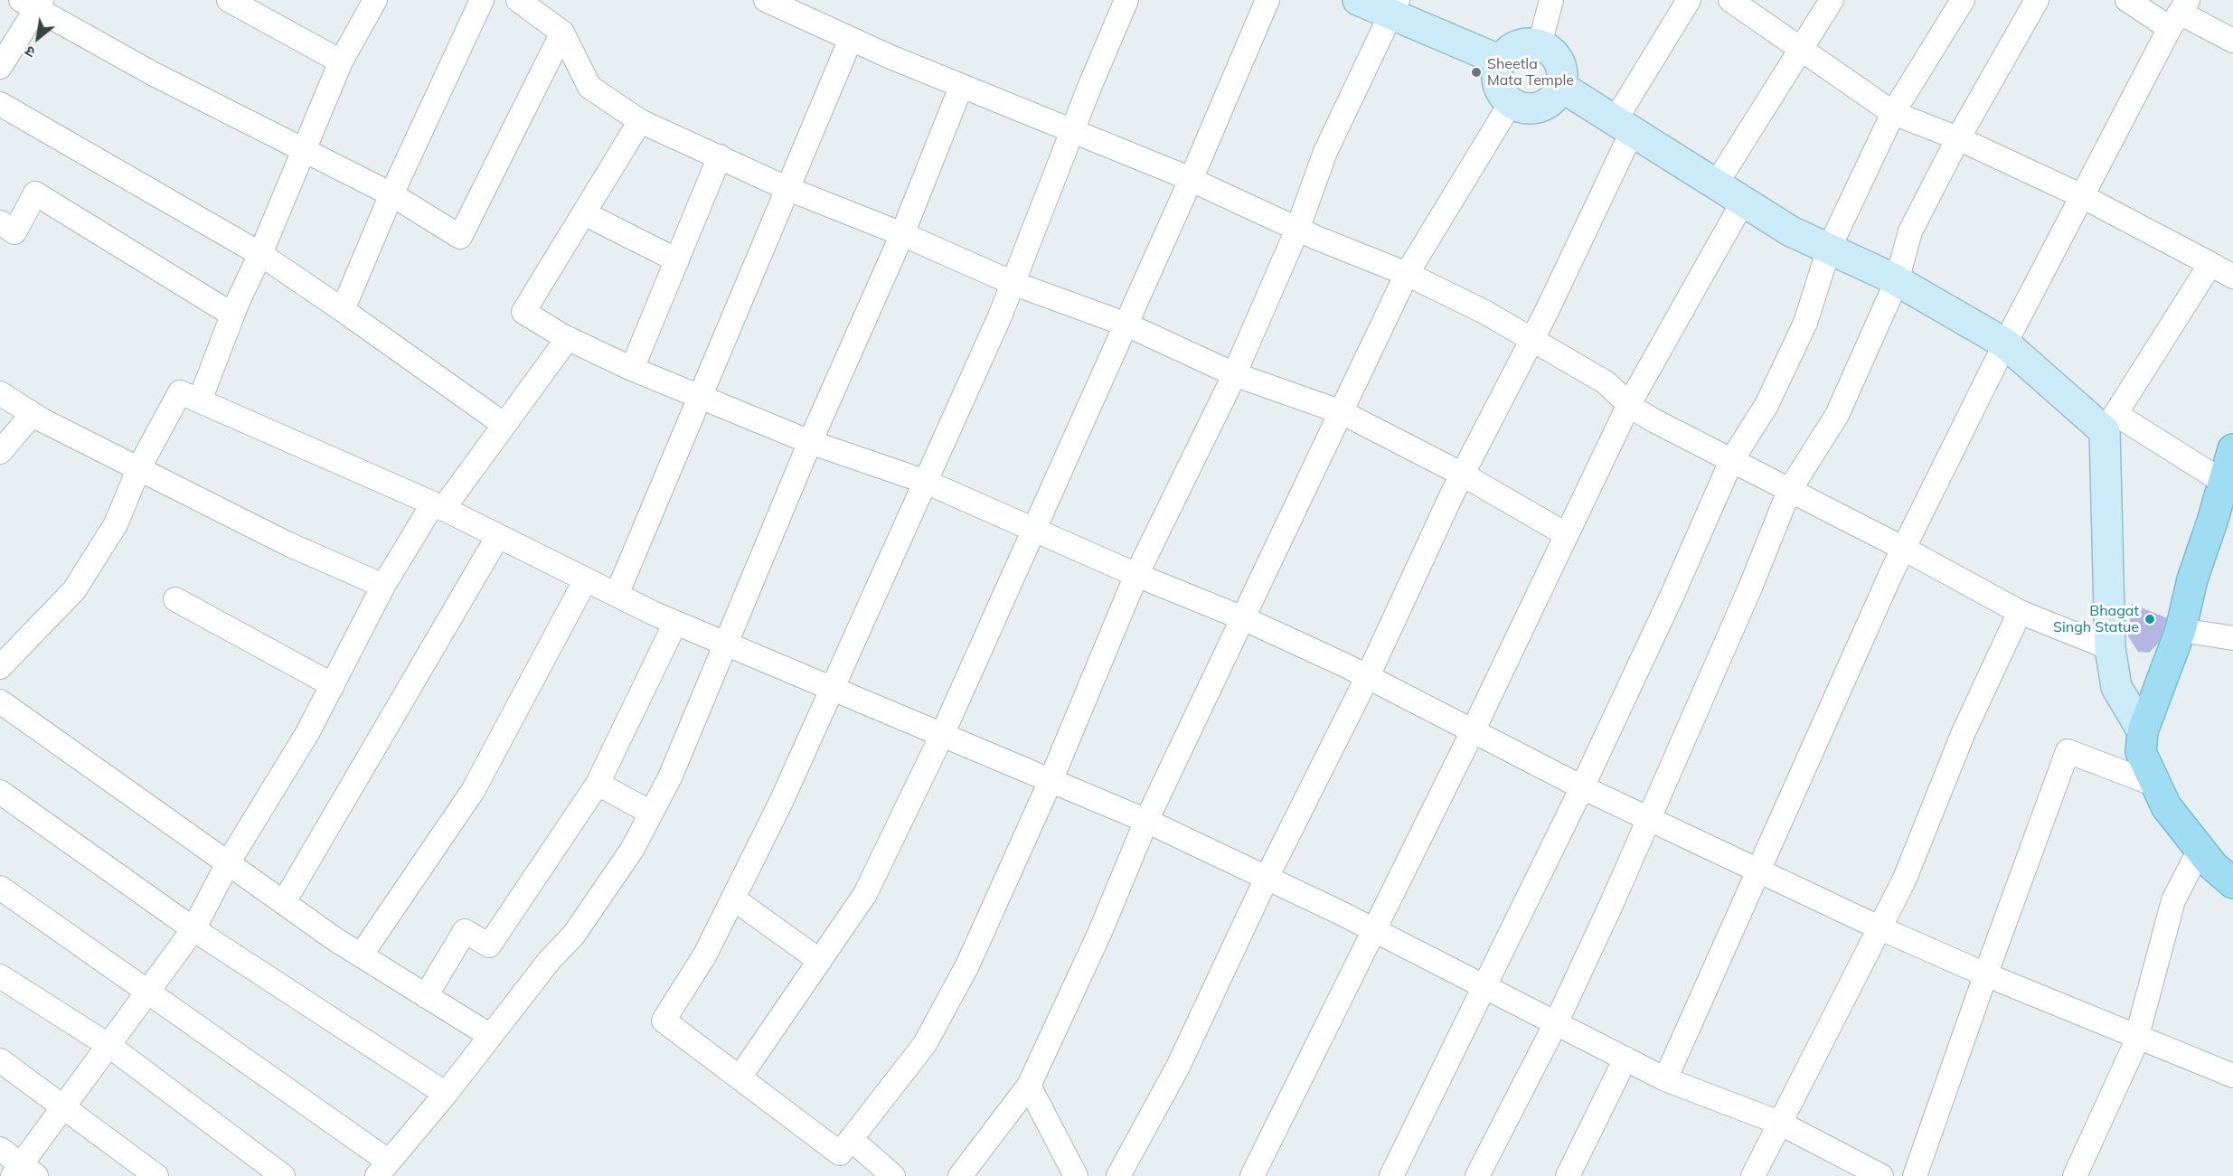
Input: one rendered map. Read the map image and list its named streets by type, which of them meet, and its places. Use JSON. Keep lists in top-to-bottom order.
{
  "places": ["Sheetla Mata Temple", "Bhagat Singh Statue"],
  "north": "bottom left"
}
